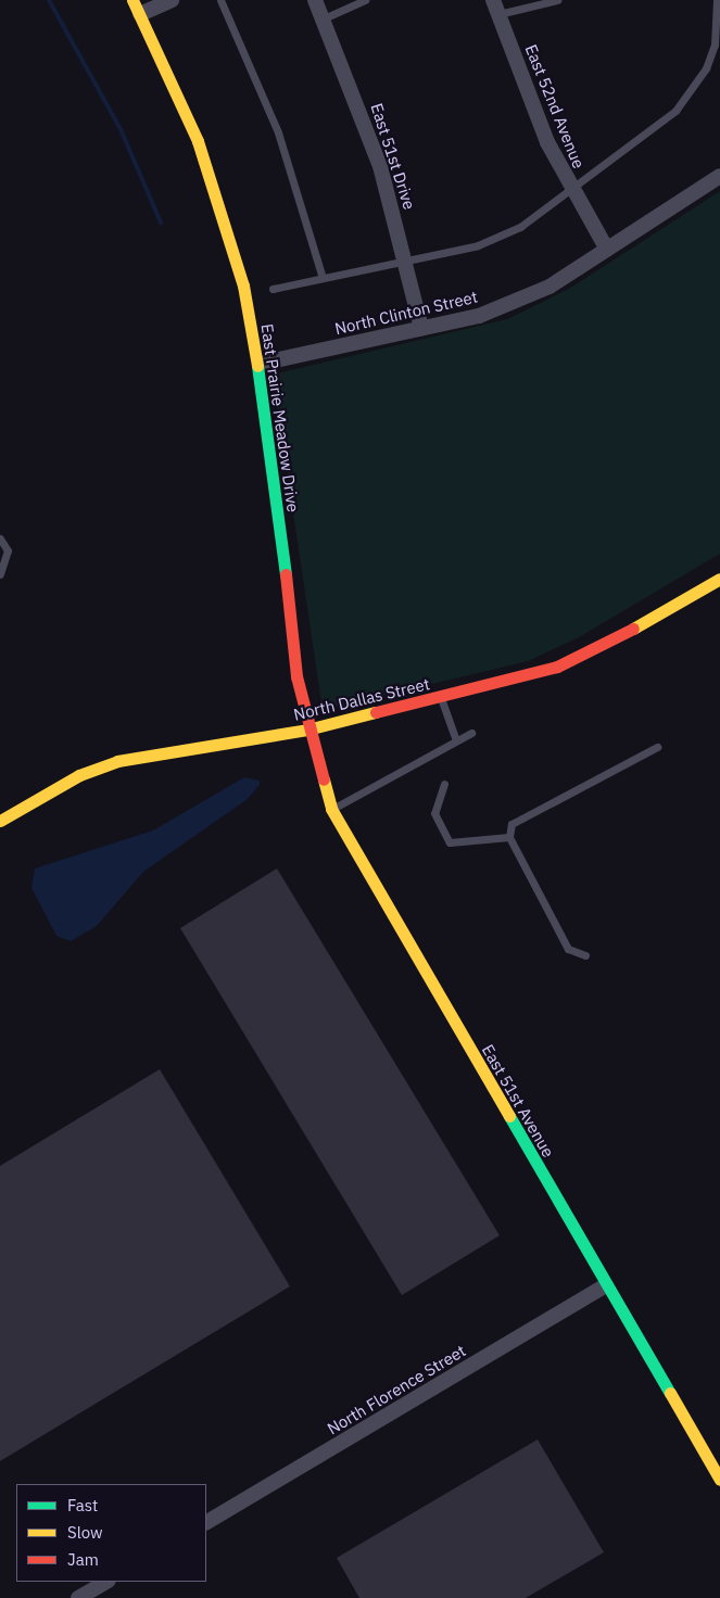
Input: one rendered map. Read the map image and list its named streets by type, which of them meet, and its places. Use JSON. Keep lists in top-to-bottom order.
{
  "streets": {
    "street": [
      "East 52nd Avenue",
      "East 51st Drive",
      "North Clinton Street",
      "East Prairie Meadow Drive",
      "North Dallas Street",
      "East 51st Avenue",
      "North Florence Street"
    ]
  },
  "crossings": [
    ["East 52nd Avenue", "North Clinton Street"],
    ["East 51st Drive", "North Clinton Street"],
    ["North Clinton Street", "East Prairie Meadow Drive"],
    ["East Prairie Meadow Drive", "North Dallas Street"],
    ["East Prairie Meadow Drive", "East 51st Avenue"],
    ["North Dallas Street", "East 51st Avenue"],
    ["East 51st Avenue", "North Florence Street"]
  ],
  "legend": ["Fast", "Slow", "Jam"]
}
